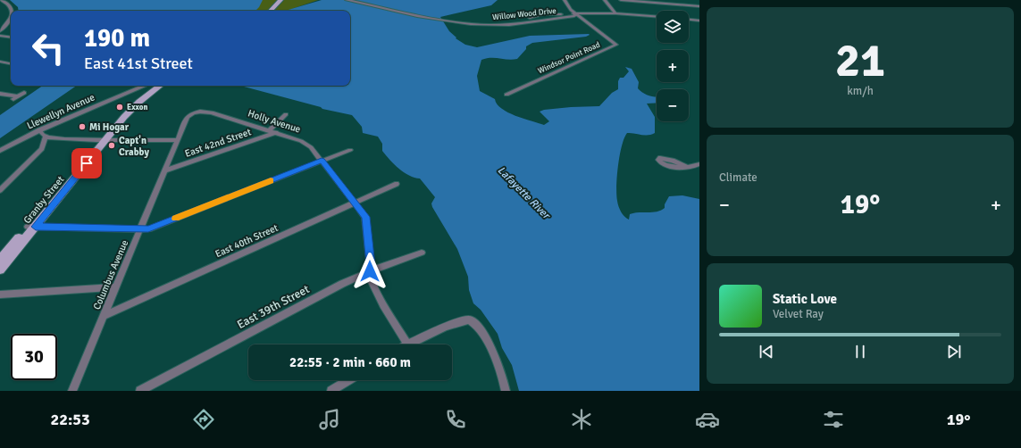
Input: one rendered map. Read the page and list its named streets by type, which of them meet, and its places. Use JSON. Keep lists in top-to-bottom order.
{
  "streets": {
    "main road": ["Granby Street"],
    "street": [
      "Willow Wood Drive",
      "Windsor Point Road",
      "Llewellyn Avenue",
      "Holly Avenue",
      "East 42nd Street",
      "East 40th Street",
      "Columbus Avenue",
      "East 39th Street"
    ]
  },
  "crossings": [
    ["Willow Wood Drive", "Windsor Point Road"],
    ["Holly Avenue", "East 42nd Street"],
    ["Holly Avenue", "East 40th Street"],
    ["Holly Avenue", "Columbus Avenue"],
    ["Holly Avenue", "East 39th Street"],
    ["East 42nd Street", "Granby Street"],
    ["East 42nd Street", "Columbus Avenue"],
    ["East 40th Street", "Columbus Avenue"]
  ],
  "water": ["Lafayette River"],
  "places": ["Exxon", "Mi Hogar", "Capt'n Crabby"],
  "page": {
    "tile": [
      ["21", "km/h"],
      "Climate"
    ],
    "map_buttons": ["+", "−"],
    "turn": ["190 m", "East 41st Street"],
    "heat": ["−", "19°", "+"],
    "song": ["Static Love", "Velvet Ray"],
    "limit": "30",
    "trip": "22:55 · 2 min · 660 m",
    "tabs": ["22:53", "19°"]
  }
}
